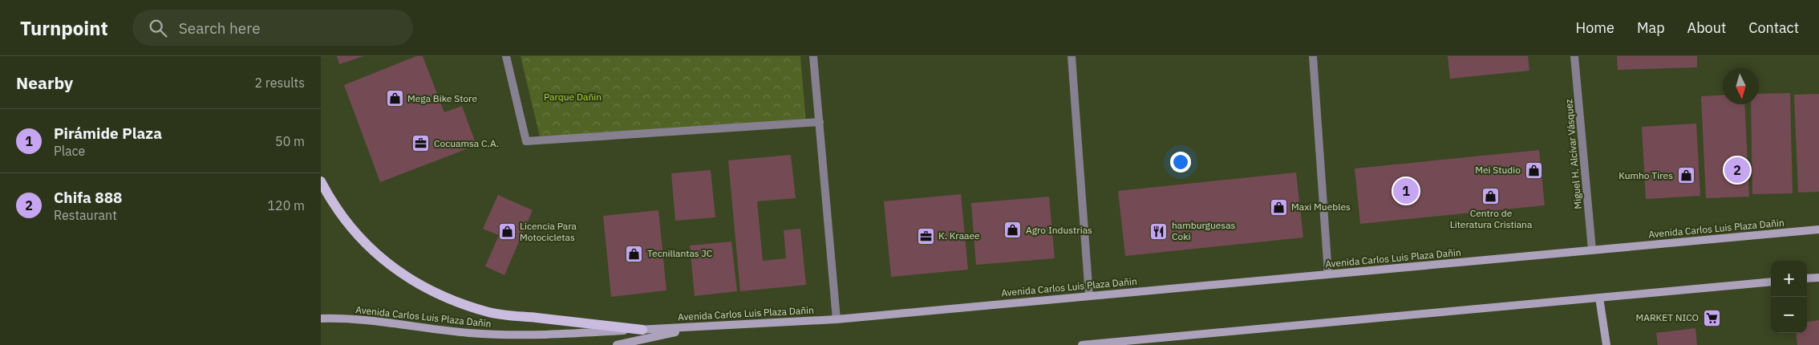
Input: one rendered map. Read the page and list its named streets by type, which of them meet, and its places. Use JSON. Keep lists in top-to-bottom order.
{
  "streets": {
    "main road": ["Avenida Carlos Luis Plaza Dañin"],
    "street": ["Miguel H. Alcívar Vásquez"]
  },
  "crossings": [
    ["Miguel H. Alcívar Vásquez", "Avenida Carlos Luis Plaza Dañin"]
  ],
  "parks": ["Parque Dañin"],
  "places": {
    "shop": [
      "Mega Bike Store",
      "Mei Studio",
      "Kumho Tires",
      "Centro de Literatura Cristiana",
      "Maxi Muebles",
      "Agro Industrias",
      "Licencia Para Motocicletas",
      "Tecnillantas JC"
    ],
    "office": ["Cocuamsa C.A.", "K. Kraaee"],
    "restaurant": ["hamburguesas Coki"],
    "supermarket": ["MARKET NICO"]
  },
  "north": "bottom",
  "page": {
    "header": "Turnpoint",
    "search": "Search here",
    "nav": [
      "Home",
      "Map",
      "About",
      "Contact"
    ],
    "heading": ["Nearby", "2 results"],
    "list": [
      {
        "mark": "1",
        "name": "Pirámide Plaza",
        "note": "Place",
        "value": "50 m"
      },
      {
        "mark": "2",
        "name": "Chifa 888",
        "note": "Restaurant",
        "value": "120 m"
      }
    ],
    "pins": ["2", "1"],
    "map_buttons": ["+", "−"]
  }
}
